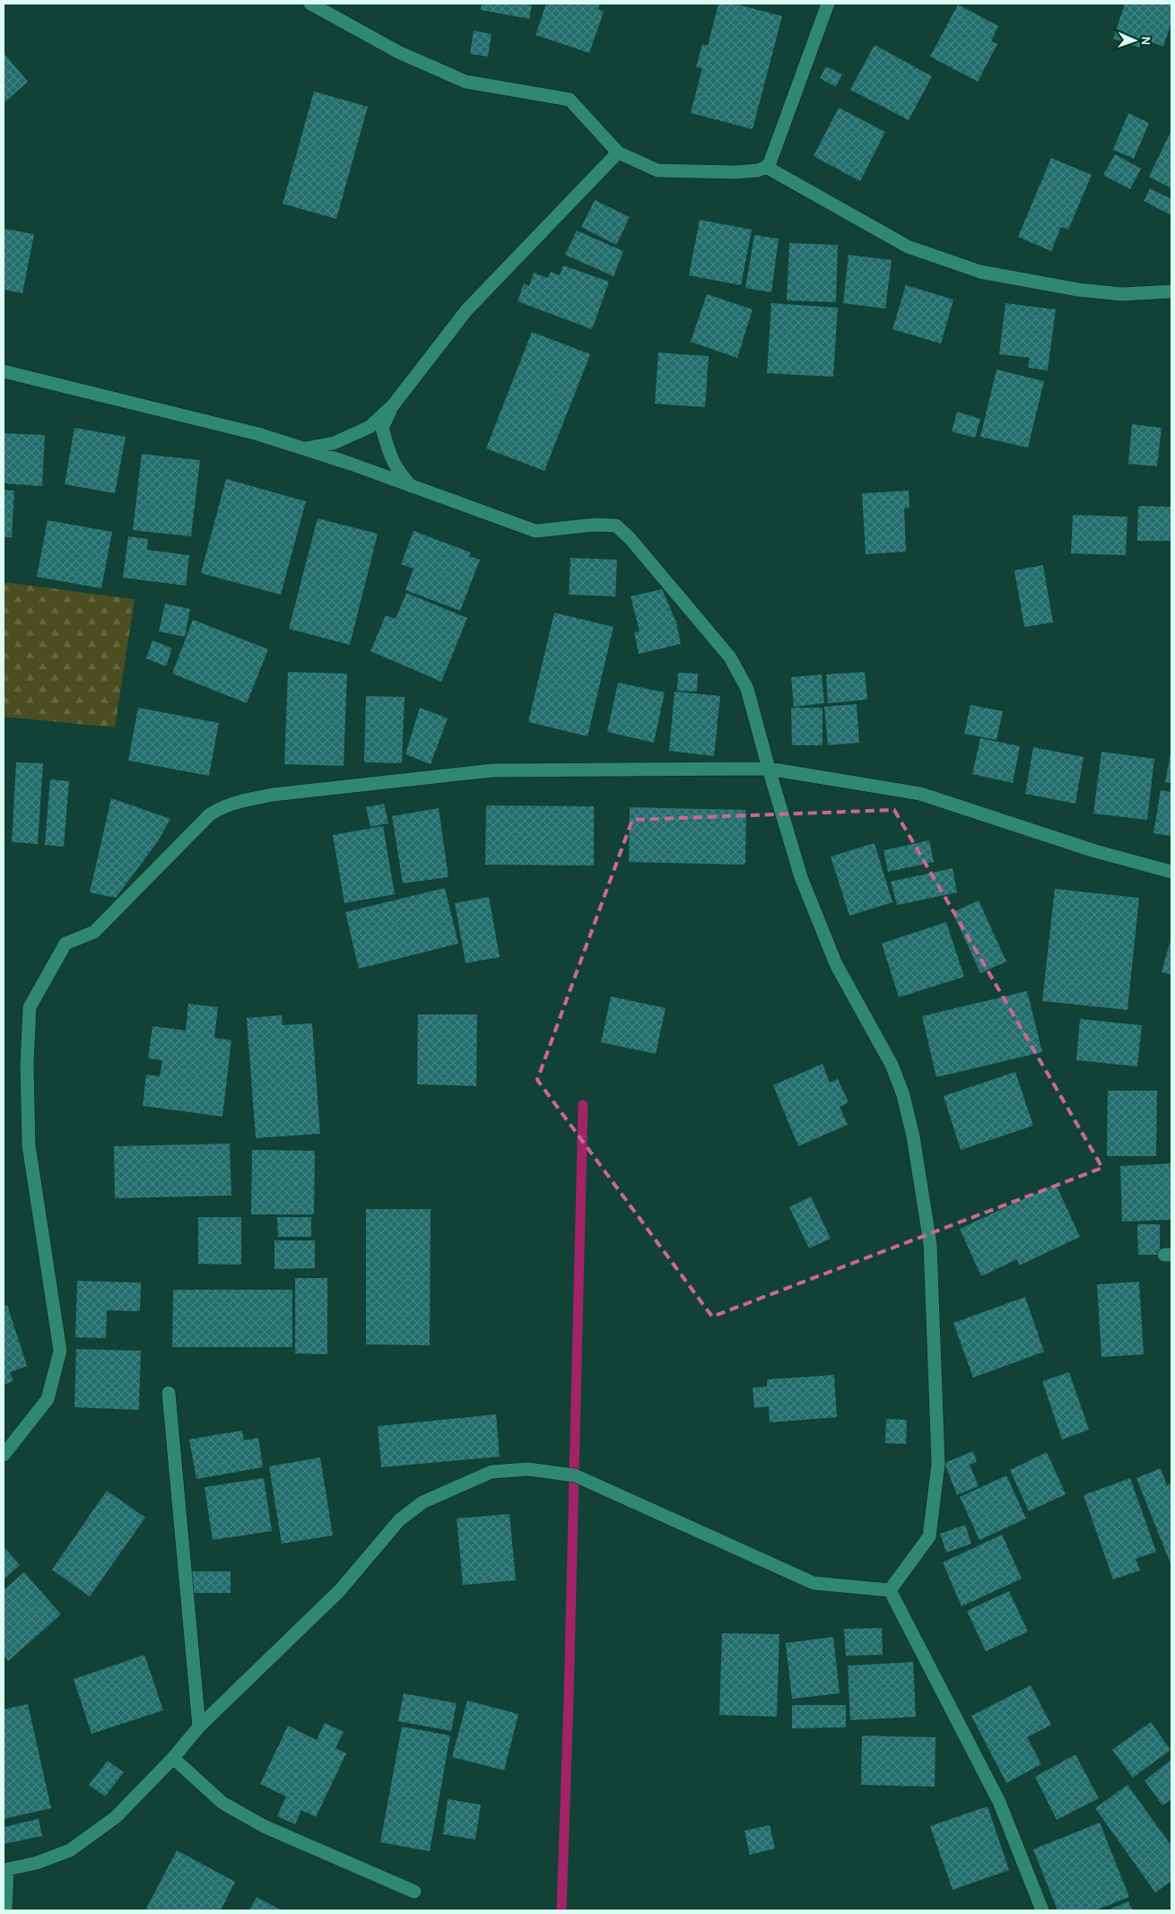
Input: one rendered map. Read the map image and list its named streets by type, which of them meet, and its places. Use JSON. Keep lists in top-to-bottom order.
{
  "north": "right"
}
